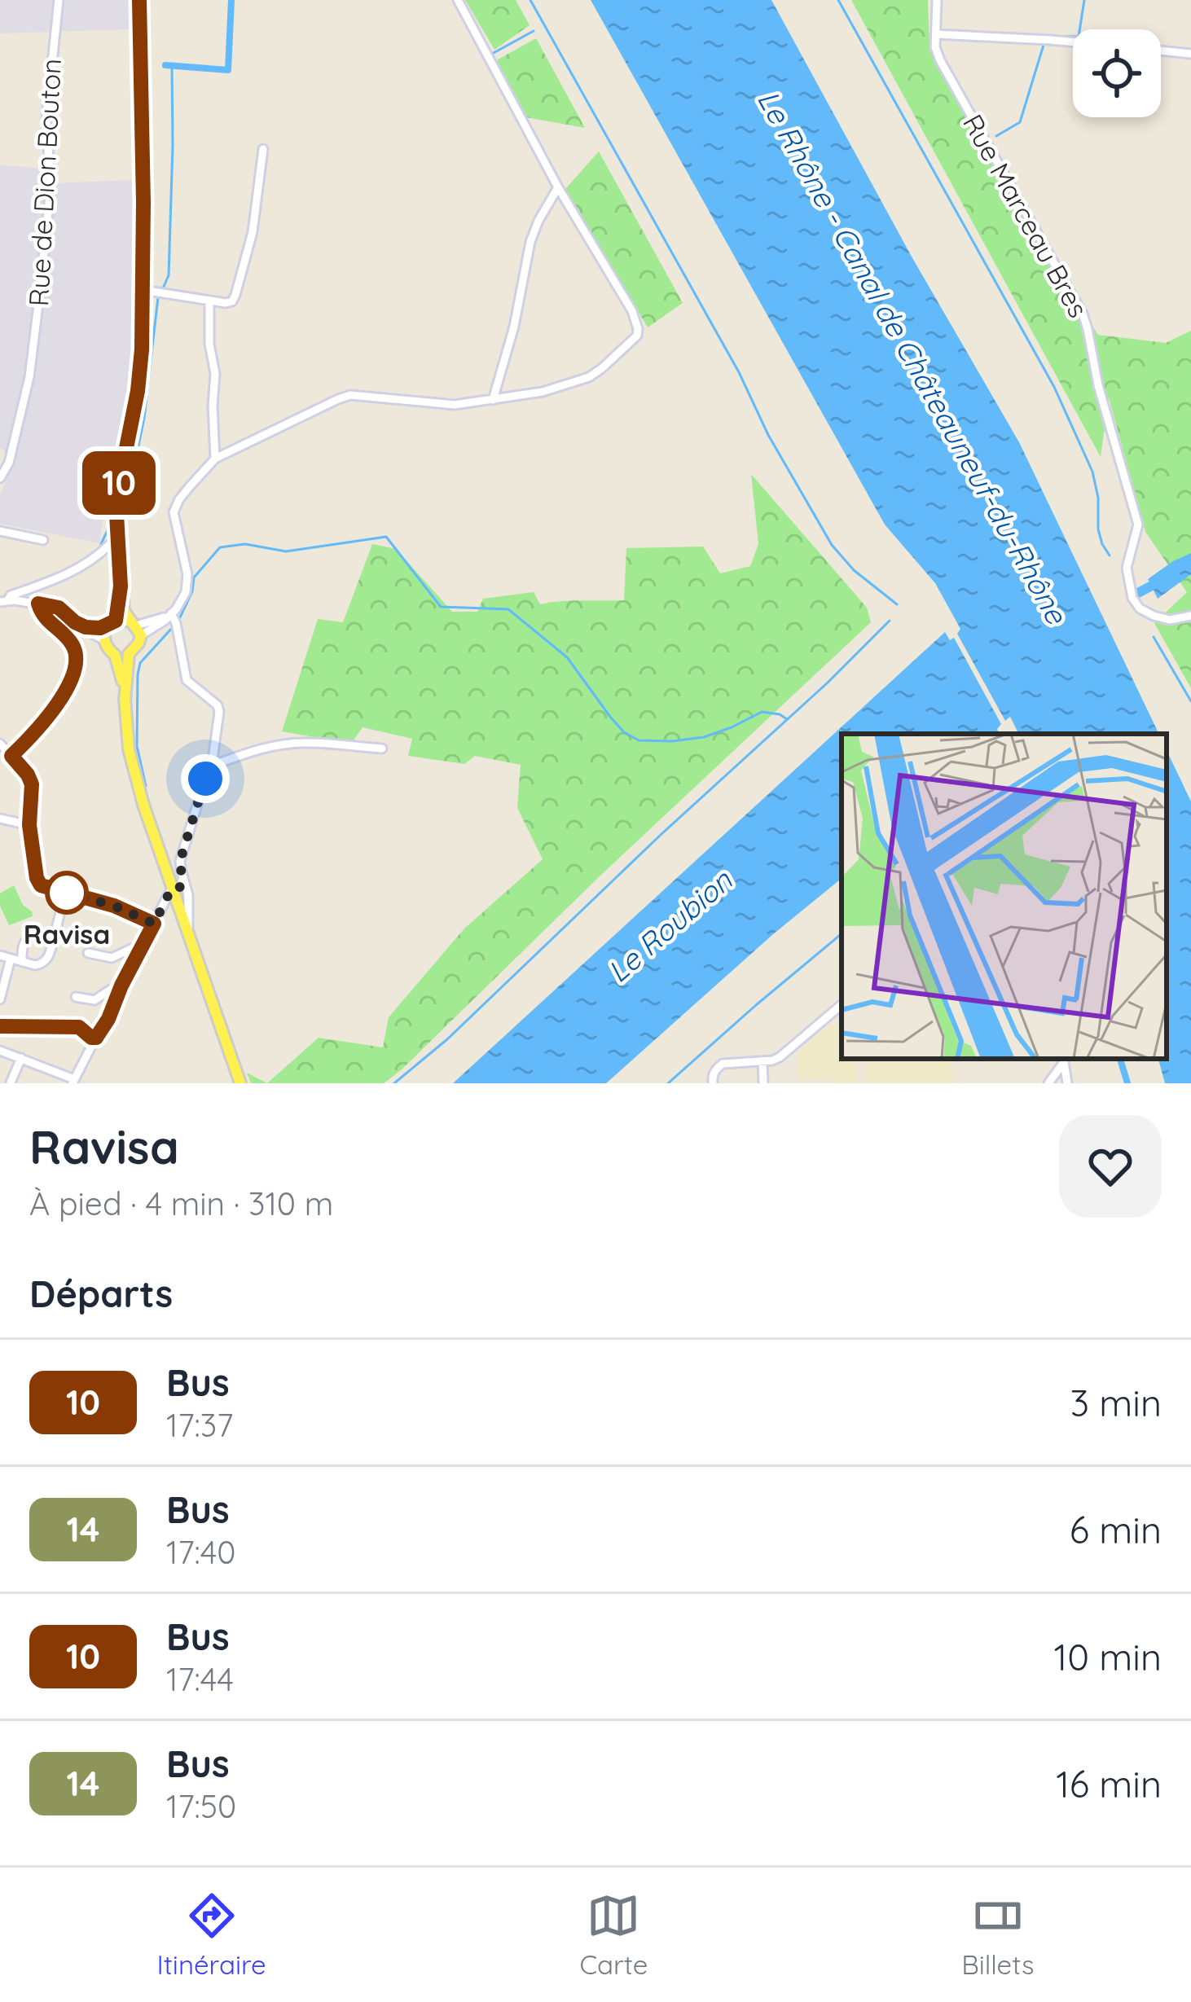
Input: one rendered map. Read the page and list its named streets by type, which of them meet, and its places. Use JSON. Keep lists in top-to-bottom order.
{
  "streets": {
    "street": ["Rue de Dion Bouton", "Rue Marceau Bres"]
  },
  "water": ["Le Rhône - Canal de Châteauneuf-du-Rhône", "Le Roubion"],
  "places": ["Ravisa"],
  "lines": ["bus line 10"],
  "page": {
    "on_map": "10",
    "heading": [
      ["Ravisa", "À pied · 4 min · 310 m"],
      "Départs"
    ],
    "list": [
      {
        "mark": "10",
        "name": "Bus",
        "note": "17:37",
        "value": "3 min"
      },
      {
        "mark": "14",
        "name": "Bus",
        "note": "17:40",
        "value": "6 min"
      },
      {
        "mark": "10",
        "name": "Bus",
        "note": "17:44",
        "value": "10 min"
      },
      {
        "mark": "14",
        "name": "Bus",
        "note": "17:50",
        "value": "16 min"
      }
    ],
    "tabs": ["Itinéraire", "Carte", "Billets"]
  }
}
